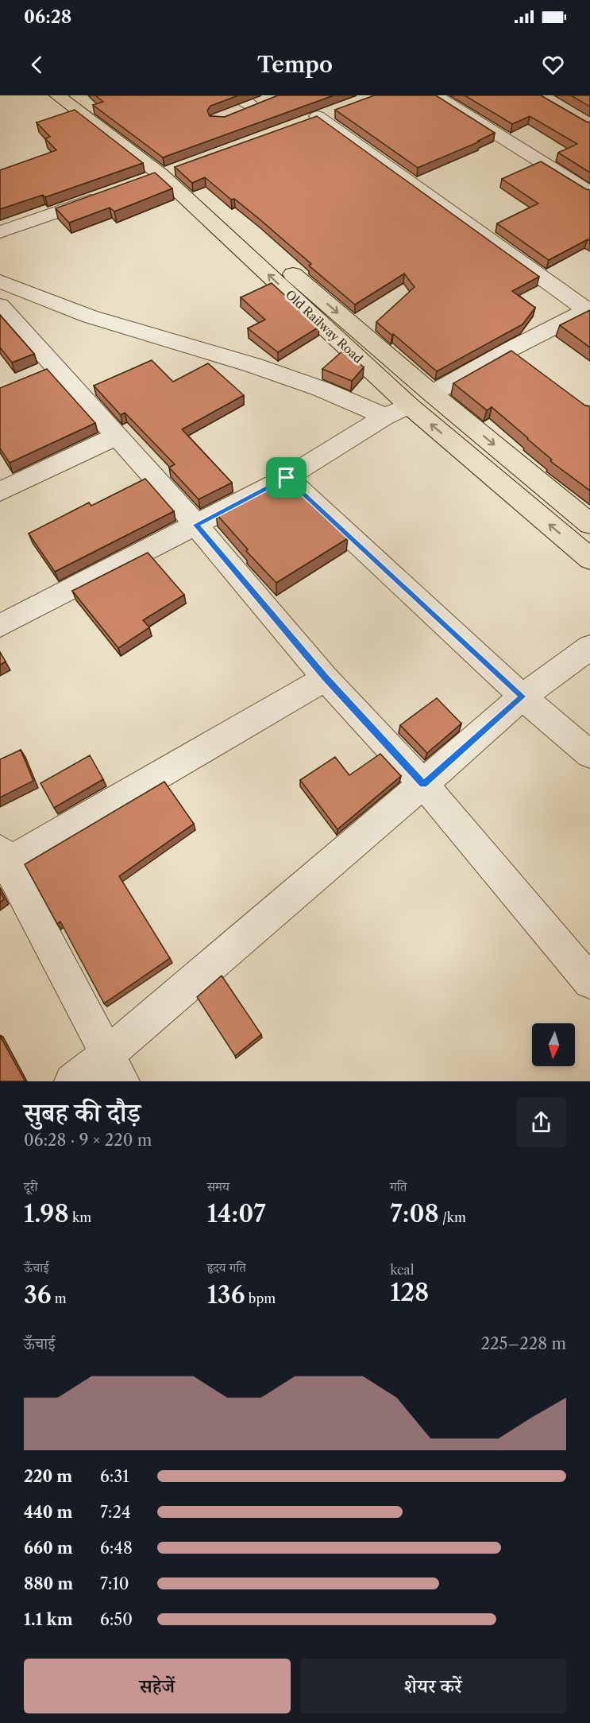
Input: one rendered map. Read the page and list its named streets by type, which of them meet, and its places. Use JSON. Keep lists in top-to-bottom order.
{
  "streets": {
    "main road": ["Old Railway Road"]
  },
  "north": "bottom",
  "page": {
    "status": "06:28",
    "header": "Tempo",
    "heading": ["सुबह की दौड़", "06:28 · 9 × 220 m"],
    "stats": [
      ["दूरी", "1.98 km"],
      ["समय", "14:07"],
      ["गति", "7:08 /km"],
      ["ऊँचाई", "36 m"],
      ["हृदय गति", "136 bpm"],
      ["kcal", "128"]
    ],
    "chart": ["ऊँचाई", "225–228 m"],
    "list": [
      {
        "name": "220 m",
        "note": "6:31"
      },
      {
        "name": "440 m",
        "note": "7:24"
      },
      {
        "name": "660 m",
        "note": "6:48"
      },
      {
        "name": "880 m",
        "note": "7:10"
      },
      {
        "name": "1.1 km",
        "note": "6:50"
      }
    ],
    "buttons": ["सहेजें", "शेयर करें"]
  }
}
